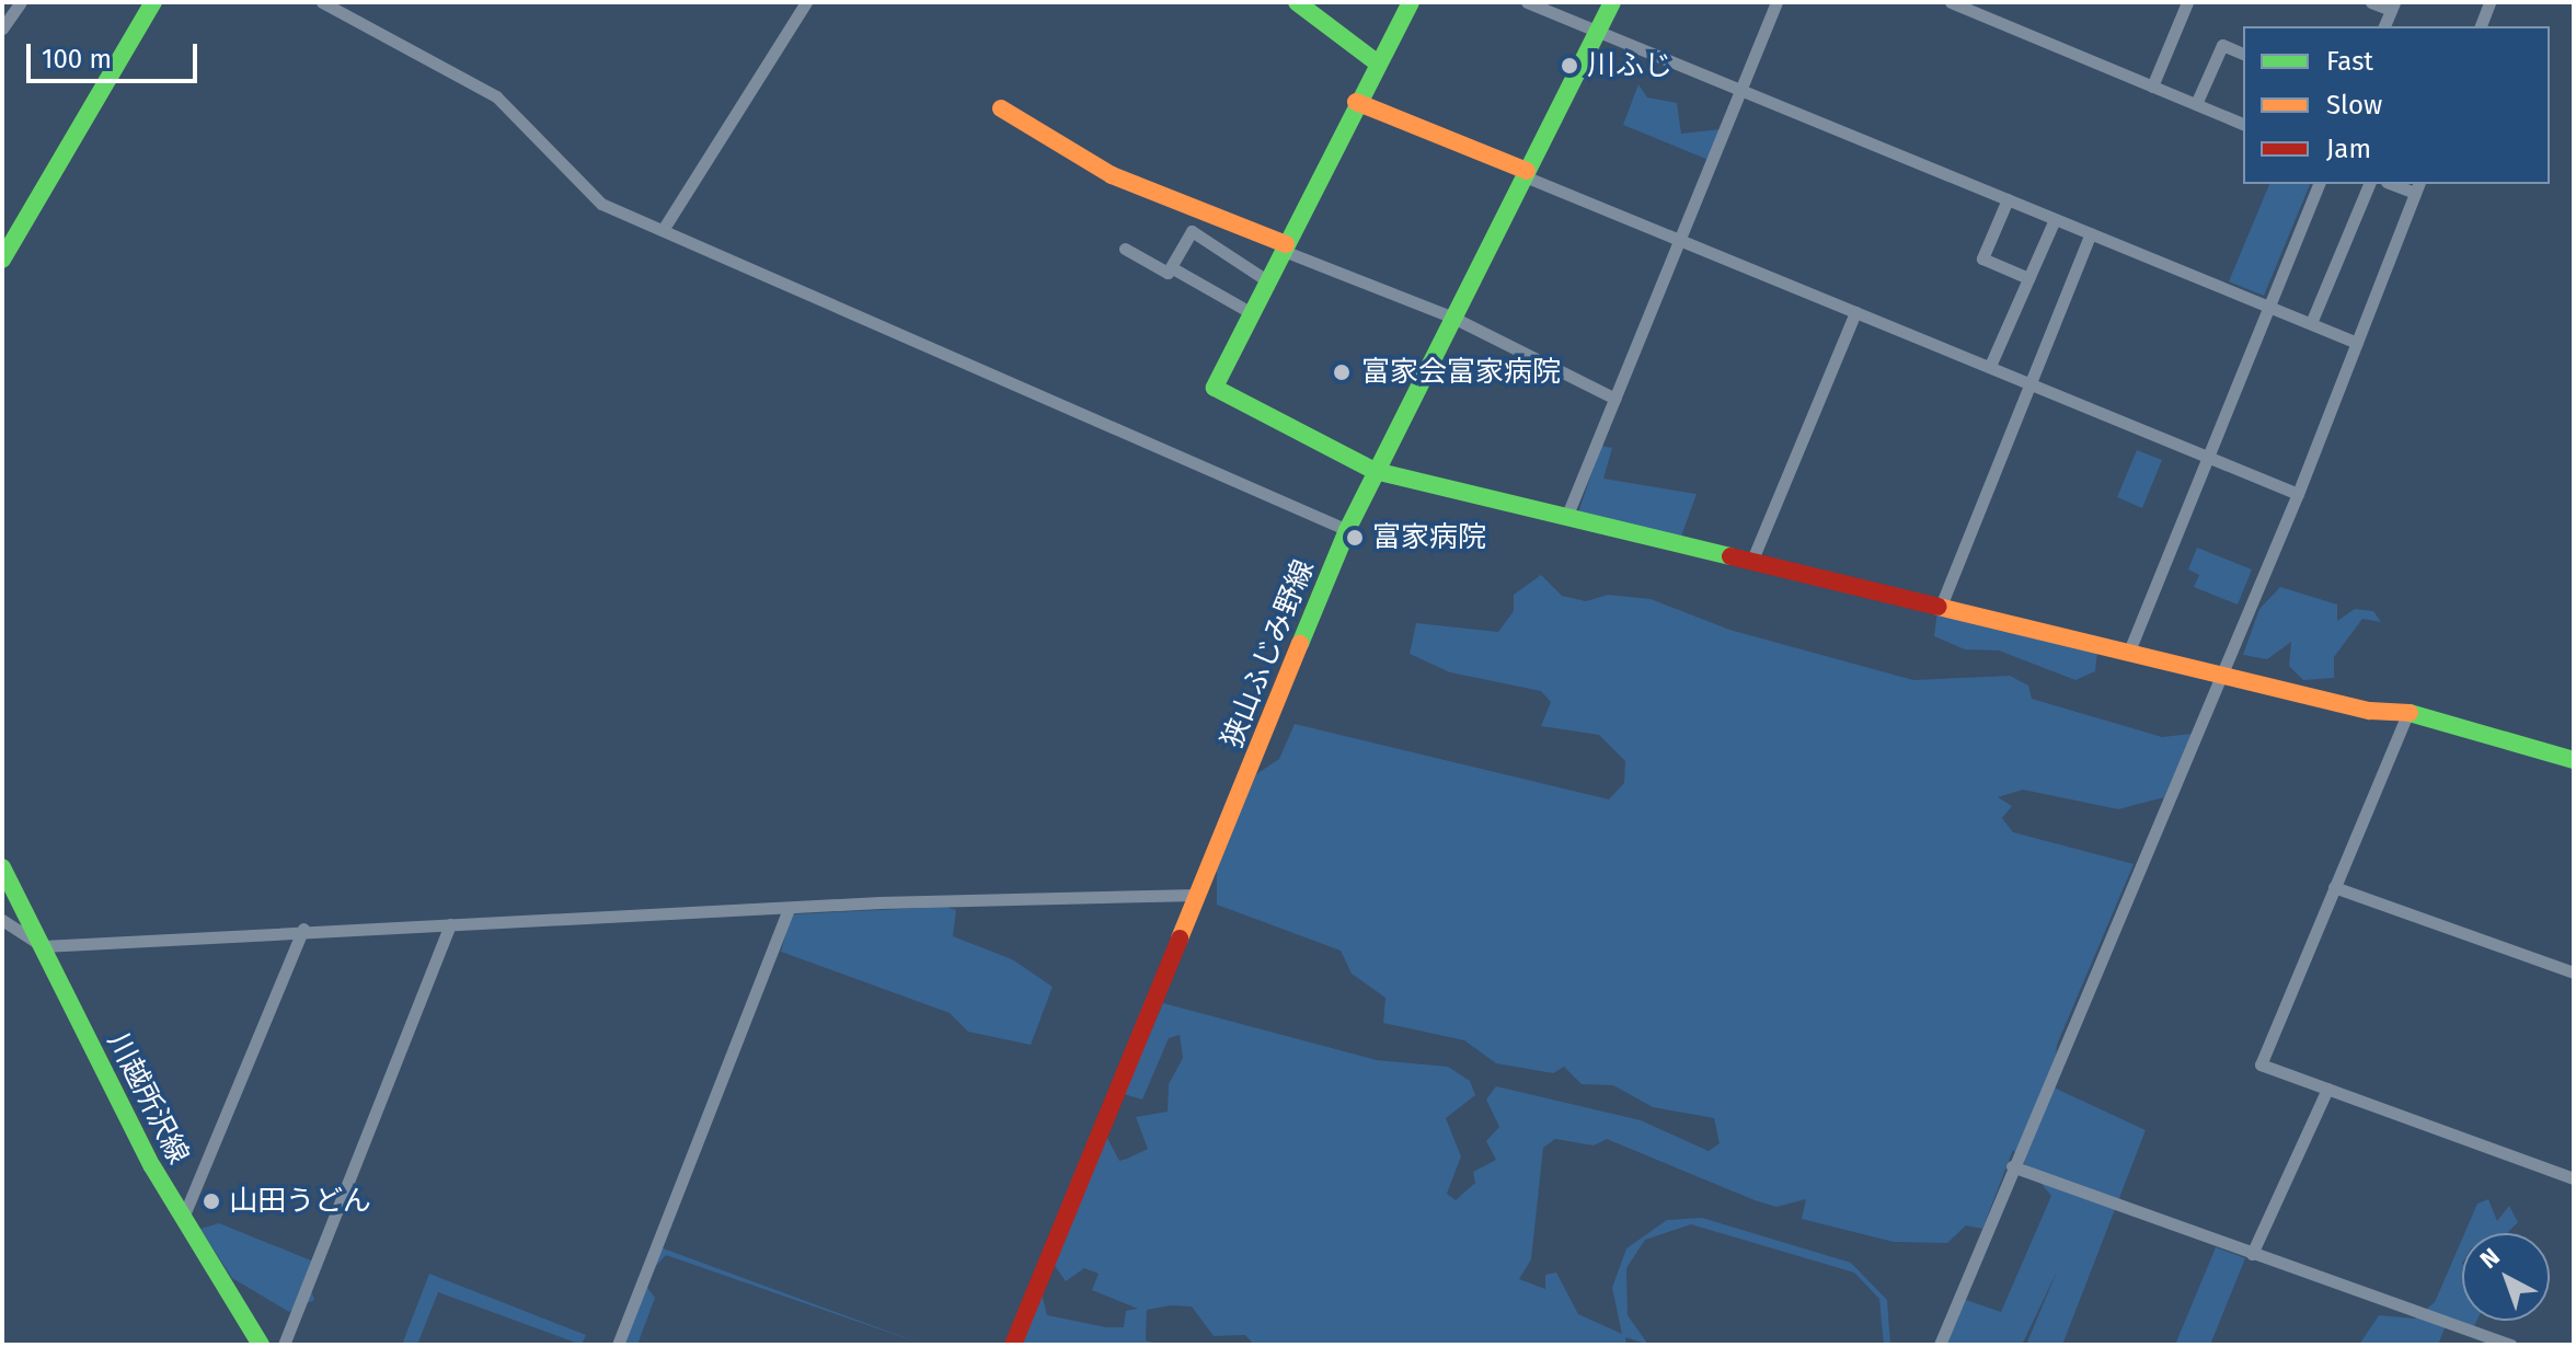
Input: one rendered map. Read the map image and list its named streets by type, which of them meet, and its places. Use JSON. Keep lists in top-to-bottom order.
{
  "streets": {
    "street": ["狭山ふじみ野線", "川越所沢線"]
  },
  "places": [
    "川ふじ",
    "富家会富家病院",
    "富家病院",
    "山田うどん"
  ],
  "legend": ["Fast", "Slow", "Jam"],
  "scale_bar": "100 m",
  "north": "top left"
}
